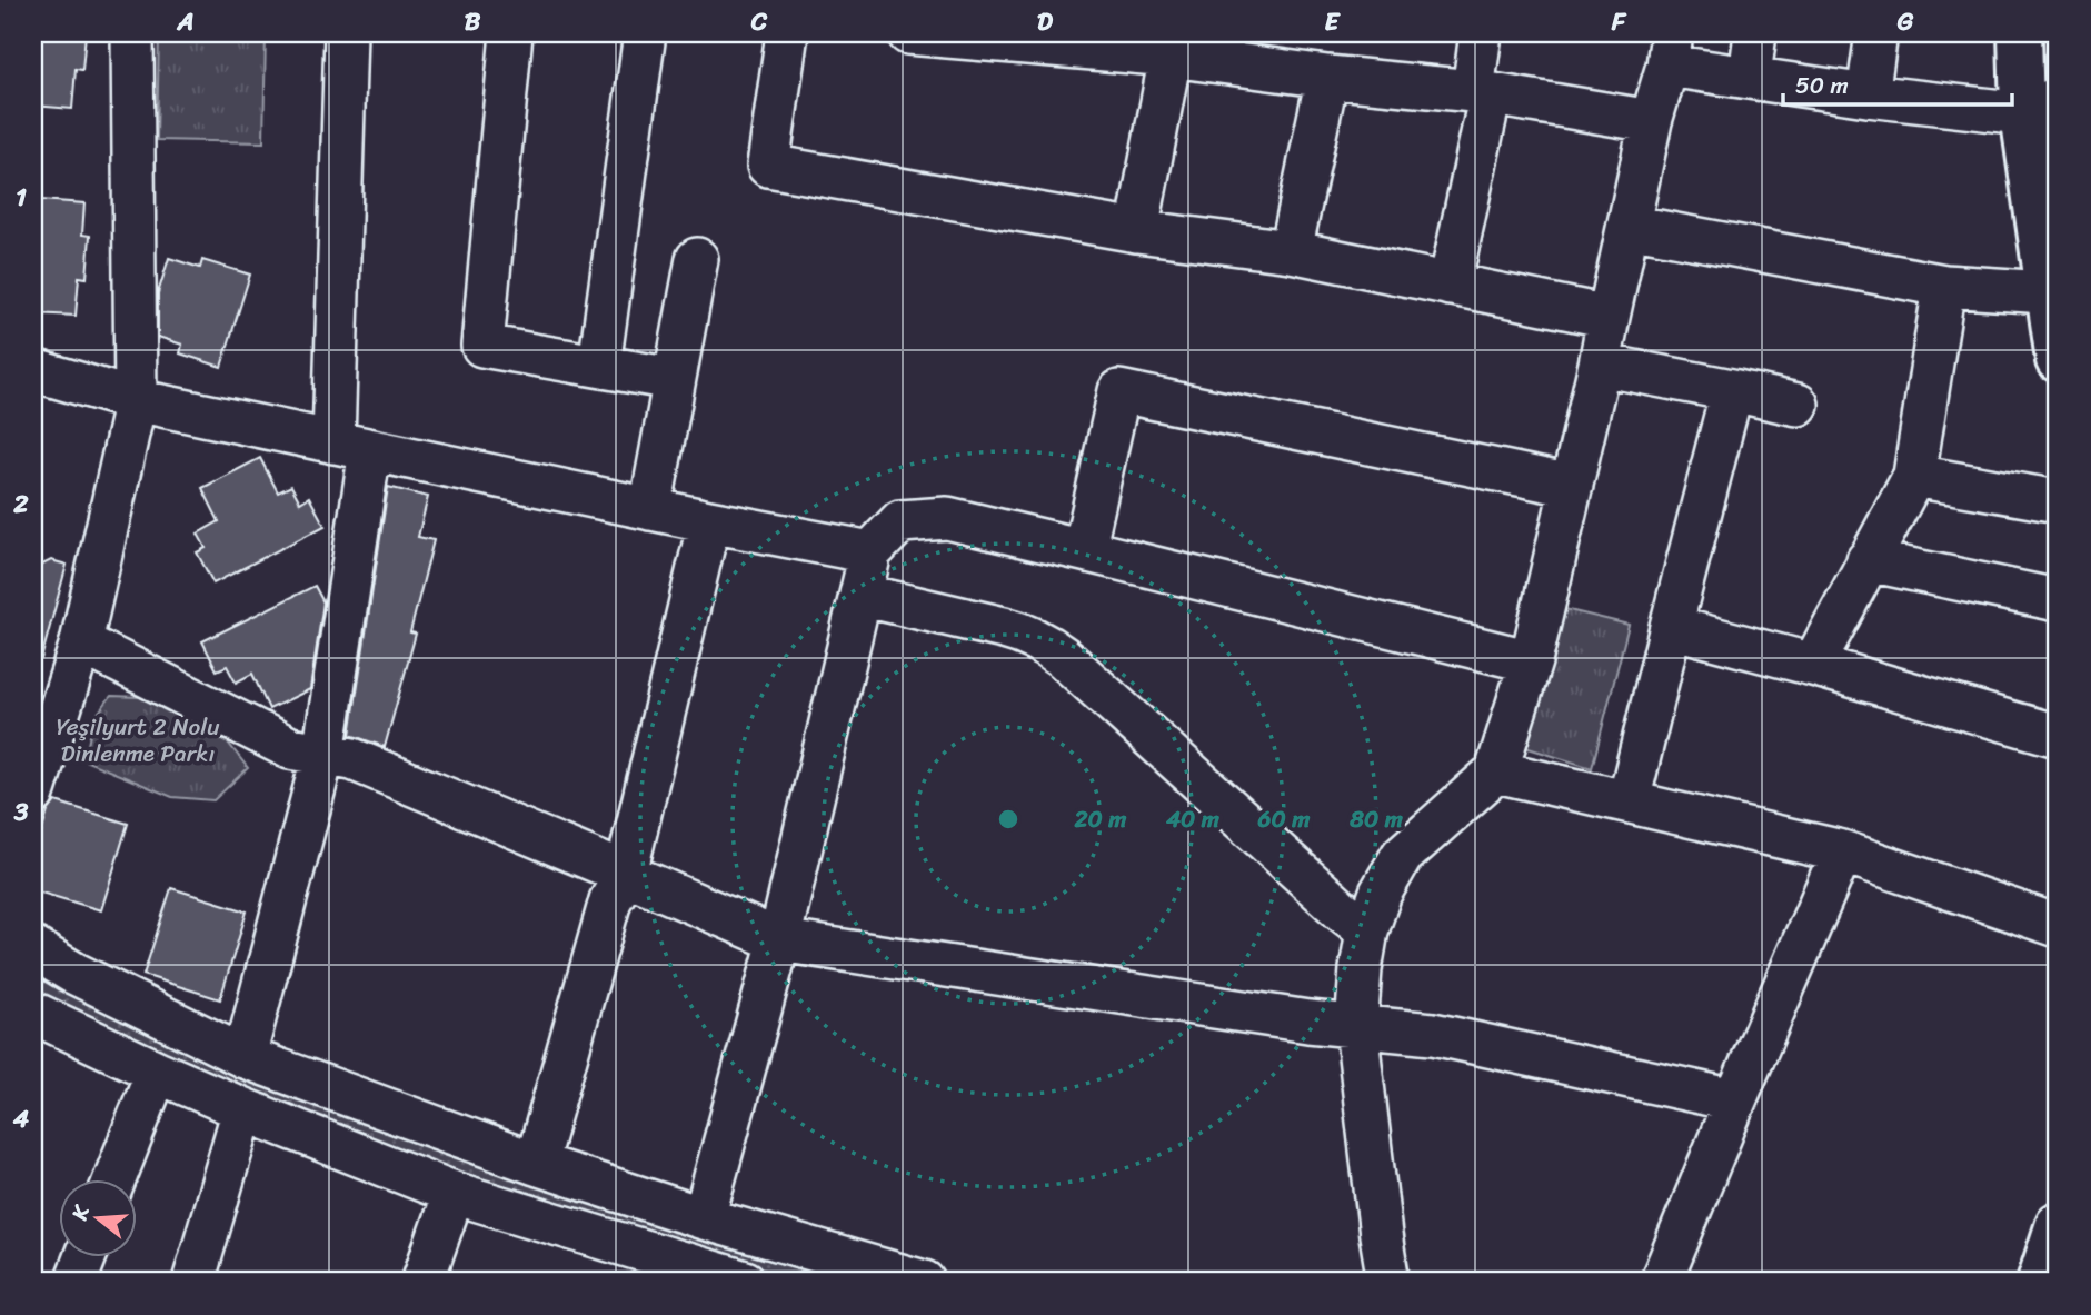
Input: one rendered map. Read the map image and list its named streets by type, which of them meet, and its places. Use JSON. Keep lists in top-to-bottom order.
{
  "parks": ["Yeşilyurt 2 Nolu Dinlenme Parkı"],
  "scale_bar": "50 m",
  "north": "left",
  "grid": {
    "columns": [
      "A",
      "B",
      "C",
      "D",
      "E",
      "F",
      "G"
    ],
    "rows": [
      "1",
      "2",
      "3",
      "4"
    ]
  },
  "rings": [
    "20 m",
    "40 m",
    "60 m",
    "80 m"
  ]
}
